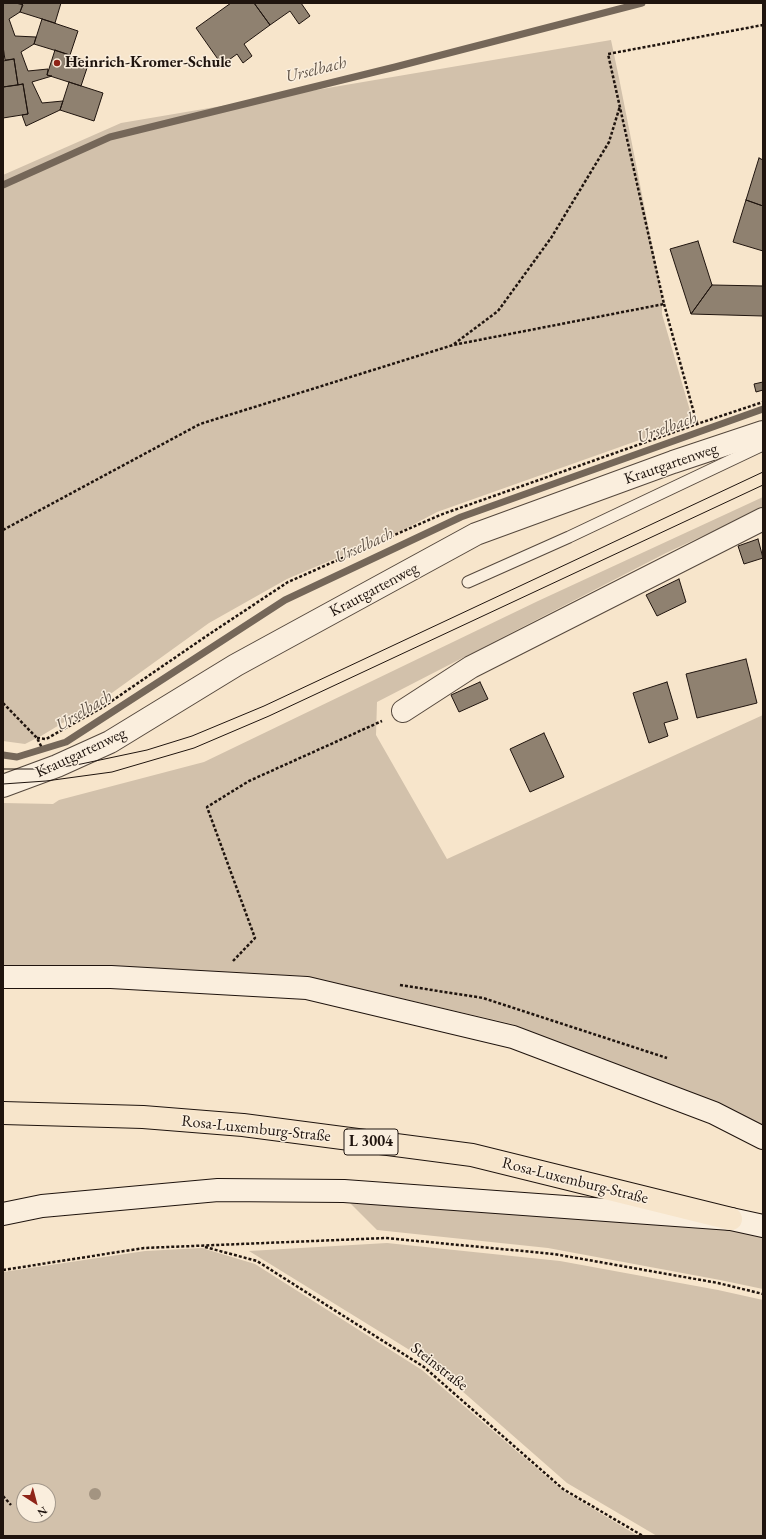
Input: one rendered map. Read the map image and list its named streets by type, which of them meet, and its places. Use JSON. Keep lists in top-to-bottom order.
{
  "streets": {
    "highway": ["Rosa-Luxemburg-Straße", "L 3004"],
    "main road": ["Krautgartenweg"],
    "path": ["Steinstraße"]
  },
  "water": ["Urselbach"],
  "places": ["Heinrich-Kromer-Schule"],
  "north": "bottom right"
}
